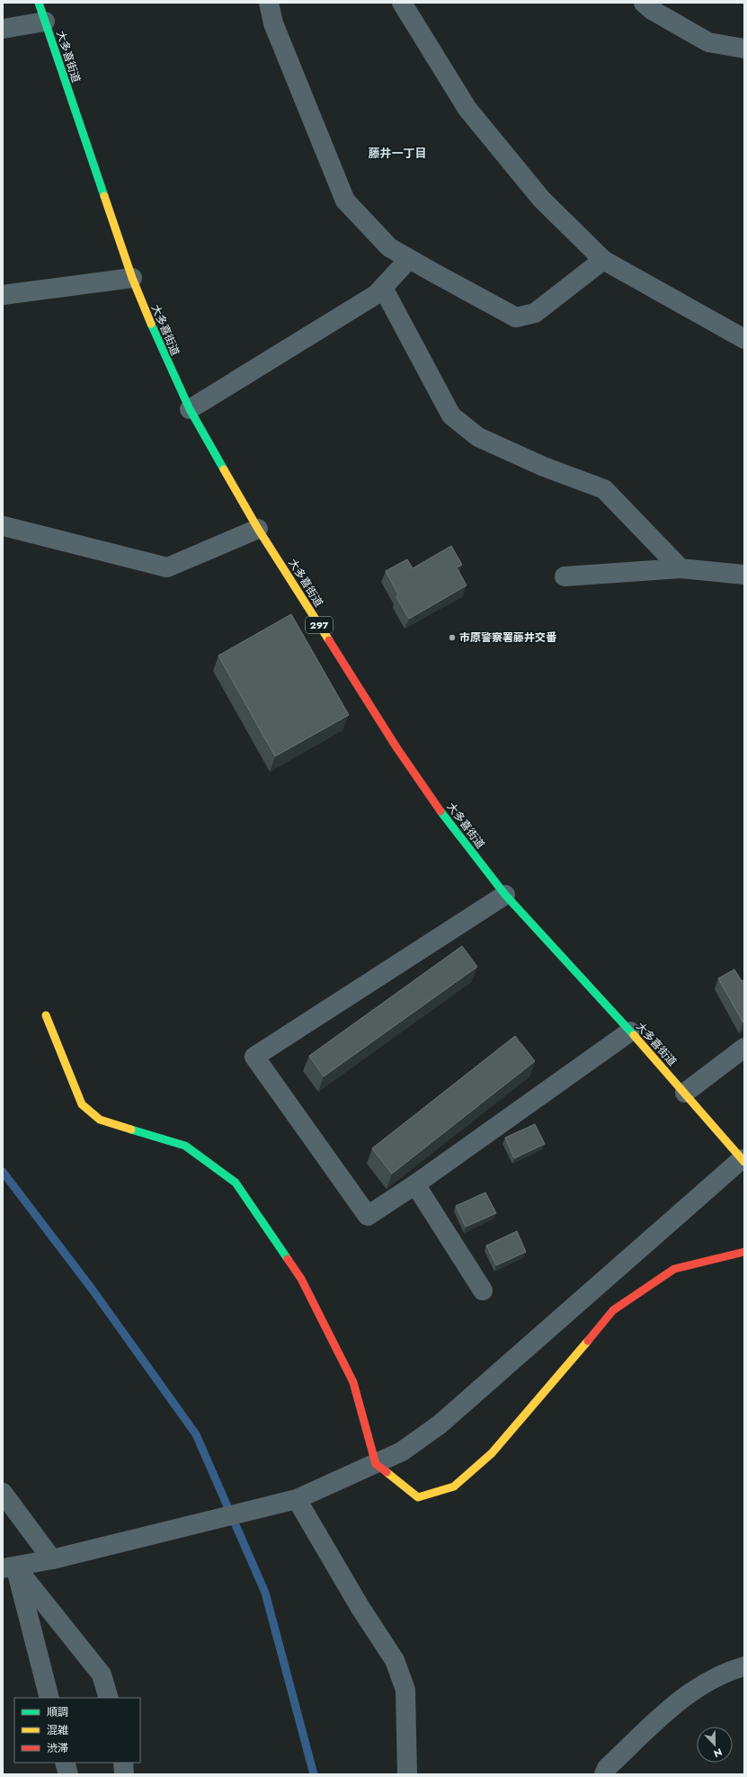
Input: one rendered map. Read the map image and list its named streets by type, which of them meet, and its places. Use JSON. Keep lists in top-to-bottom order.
{
  "streets": {
    "main road": ["大多喜街道", "297"]
  },
  "districts": ["藤井一丁目"],
  "places": ["市原警察署藤井交番"],
  "legend": ["順調", "混雑", "渋滞"],
  "north": "bottom"
}
